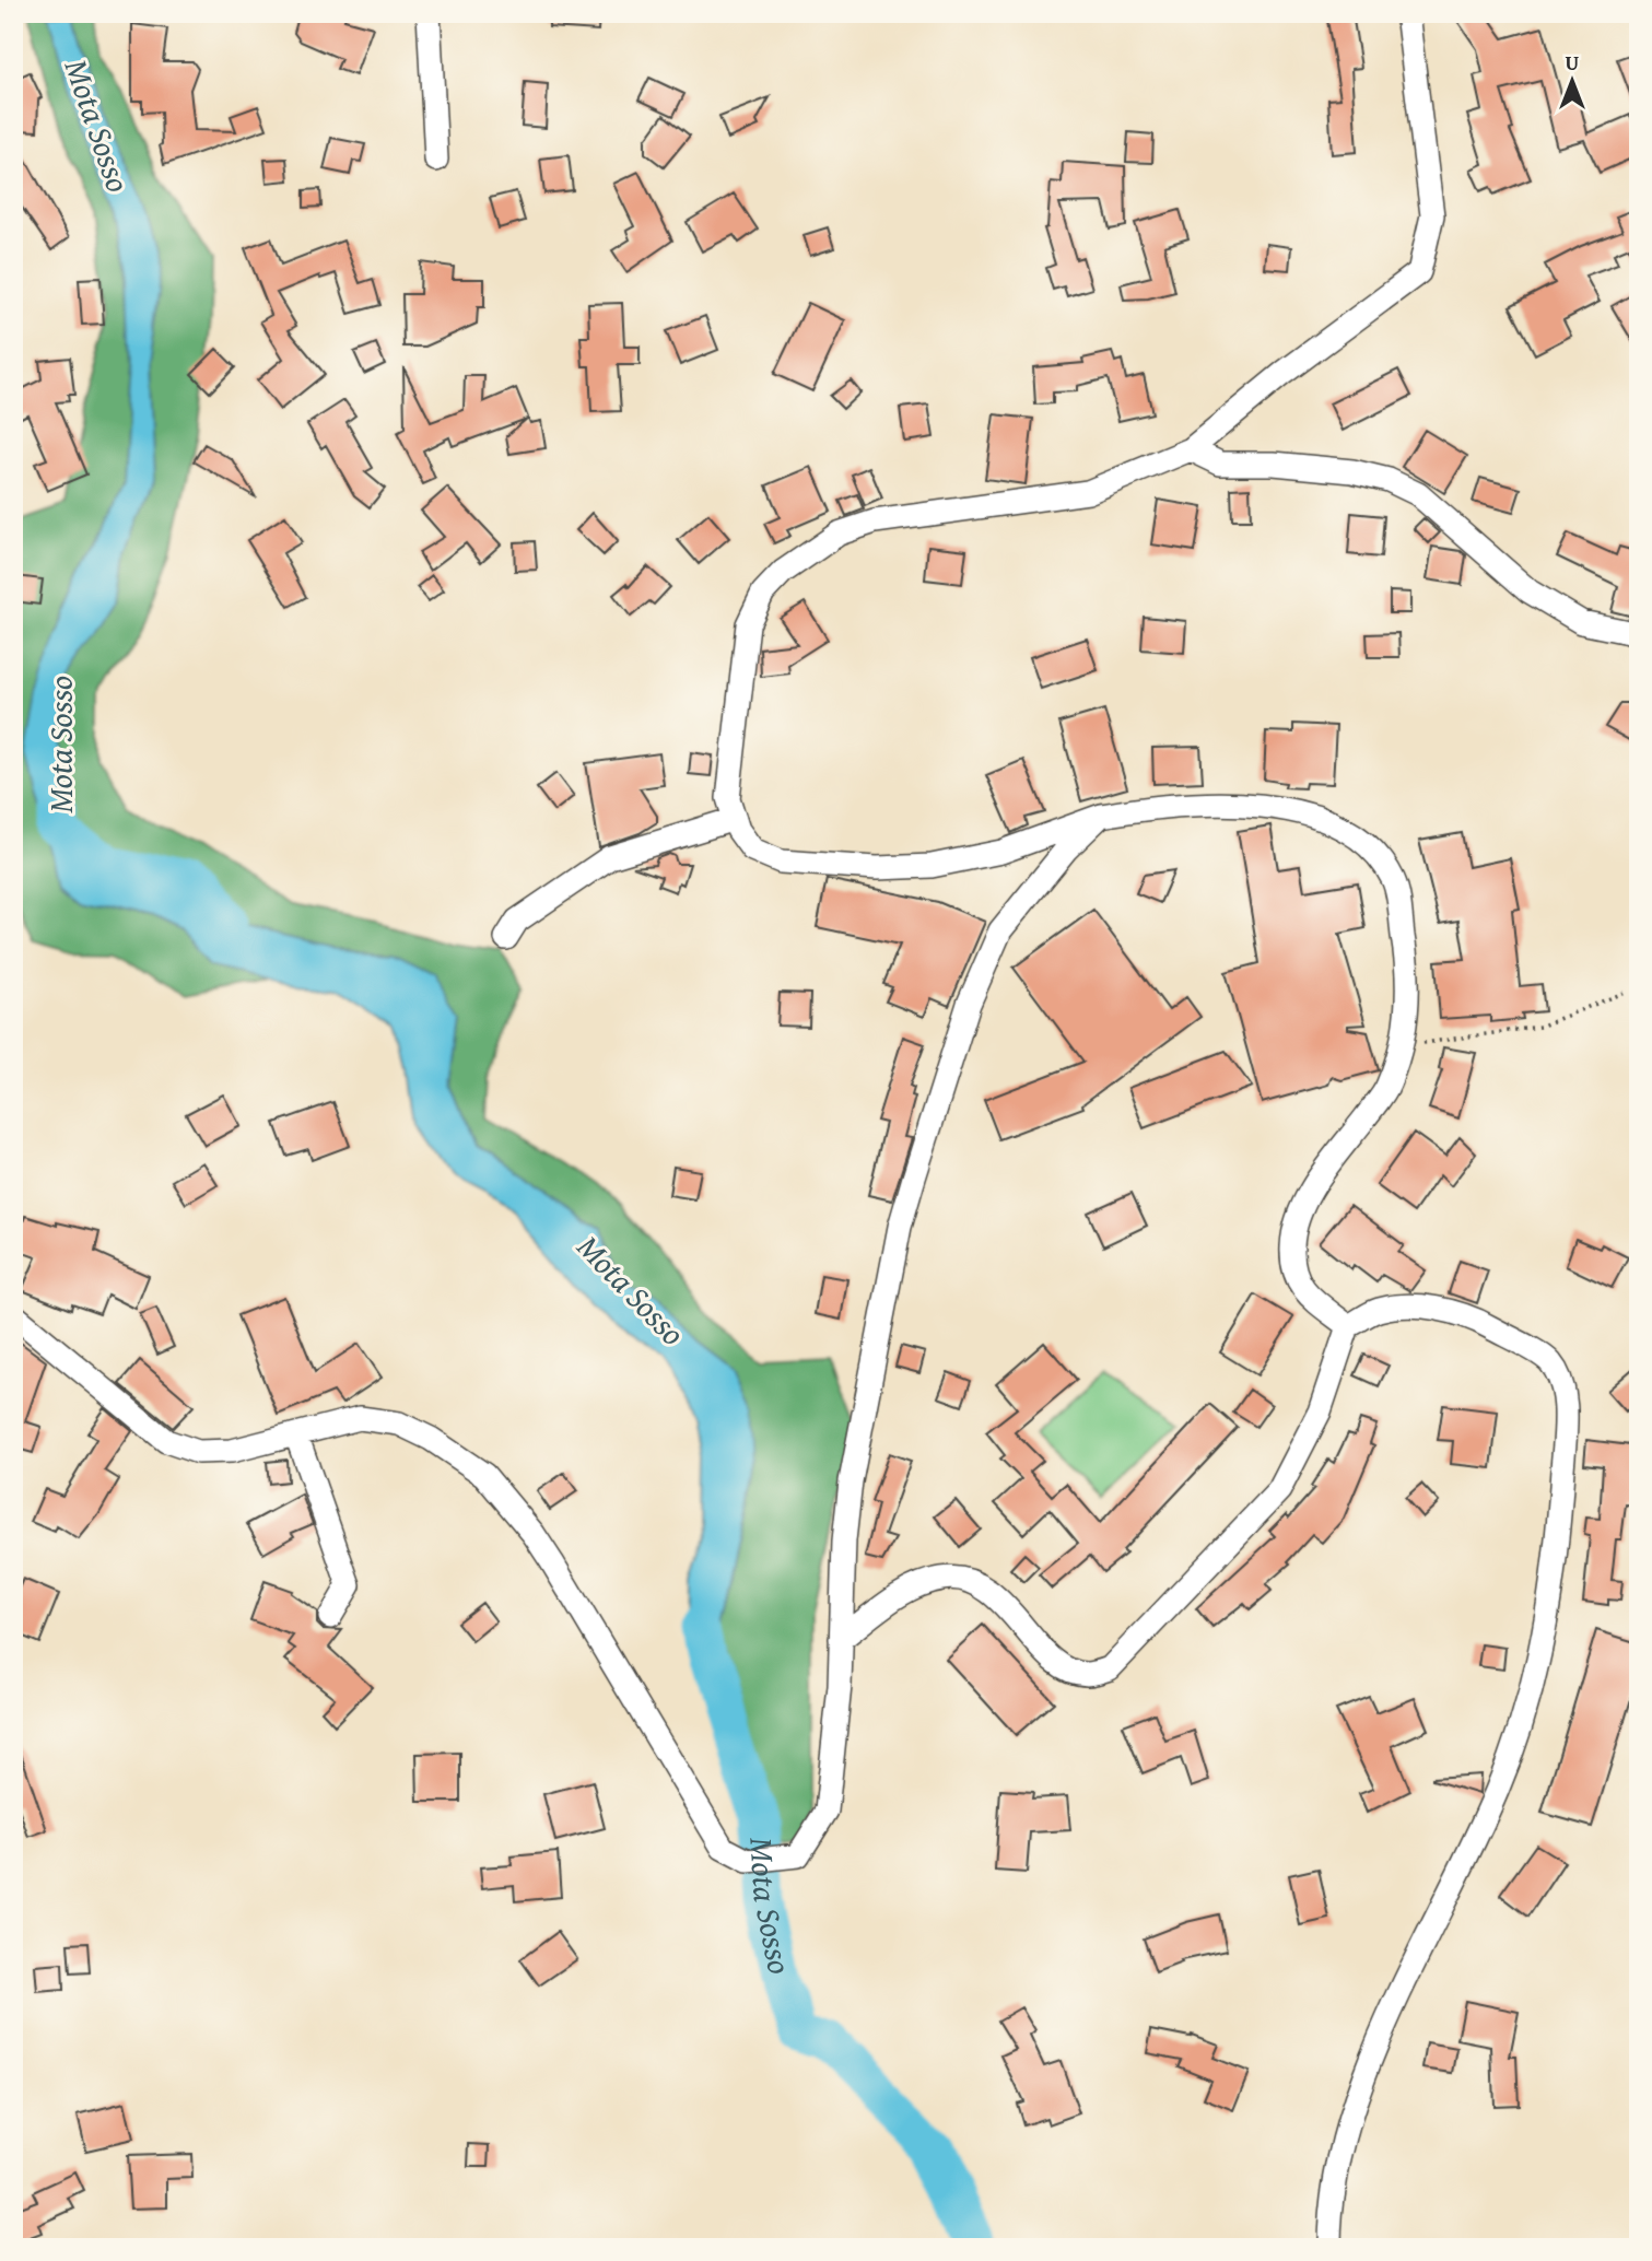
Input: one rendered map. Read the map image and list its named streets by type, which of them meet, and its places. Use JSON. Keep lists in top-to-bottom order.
{
  "water": ["Mota Sosso"],
  "north": "top"
}
